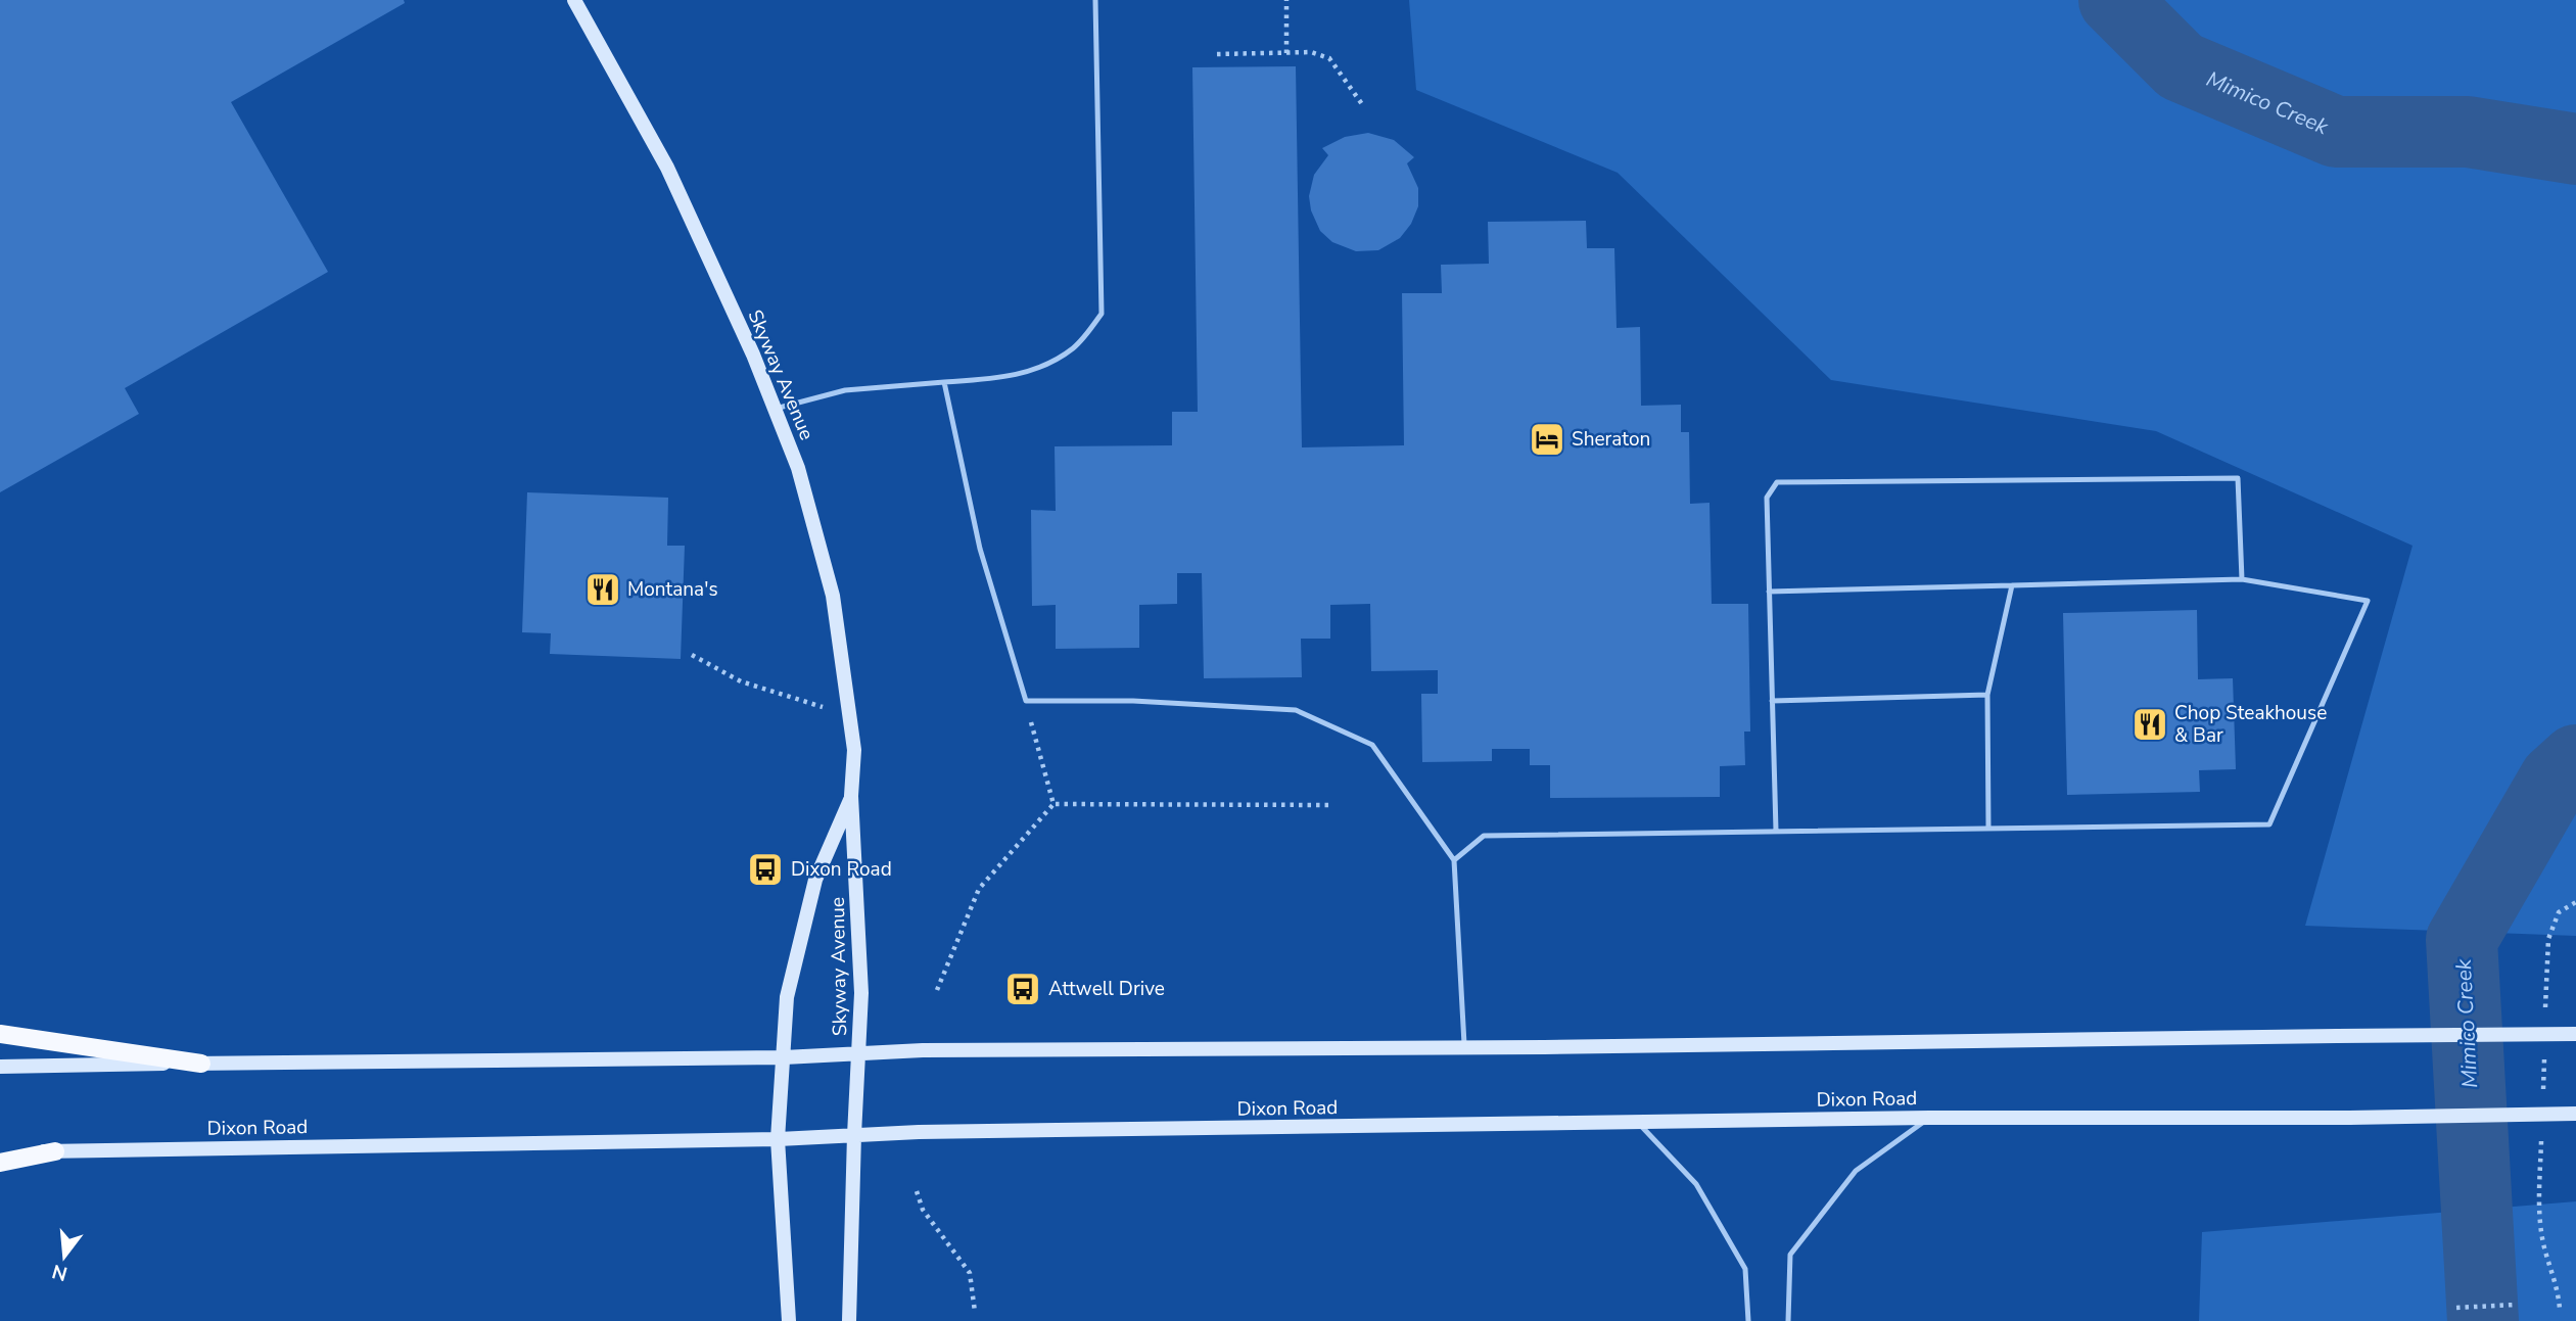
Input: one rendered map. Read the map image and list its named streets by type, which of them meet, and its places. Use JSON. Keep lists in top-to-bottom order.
{
  "streets": {
    "main road": ["Skyway Avenue", "Dixon Road"]
  },
  "water": ["Mimico Creek"],
  "places": {
    "hotel": ["Sheraton"],
    "restaurant": ["Montana's", "Chop Steakhouse & Bar"],
    "bus stop": ["Dixon Road", "Attwell Drive"]
  },
  "north": "bottom"
}
